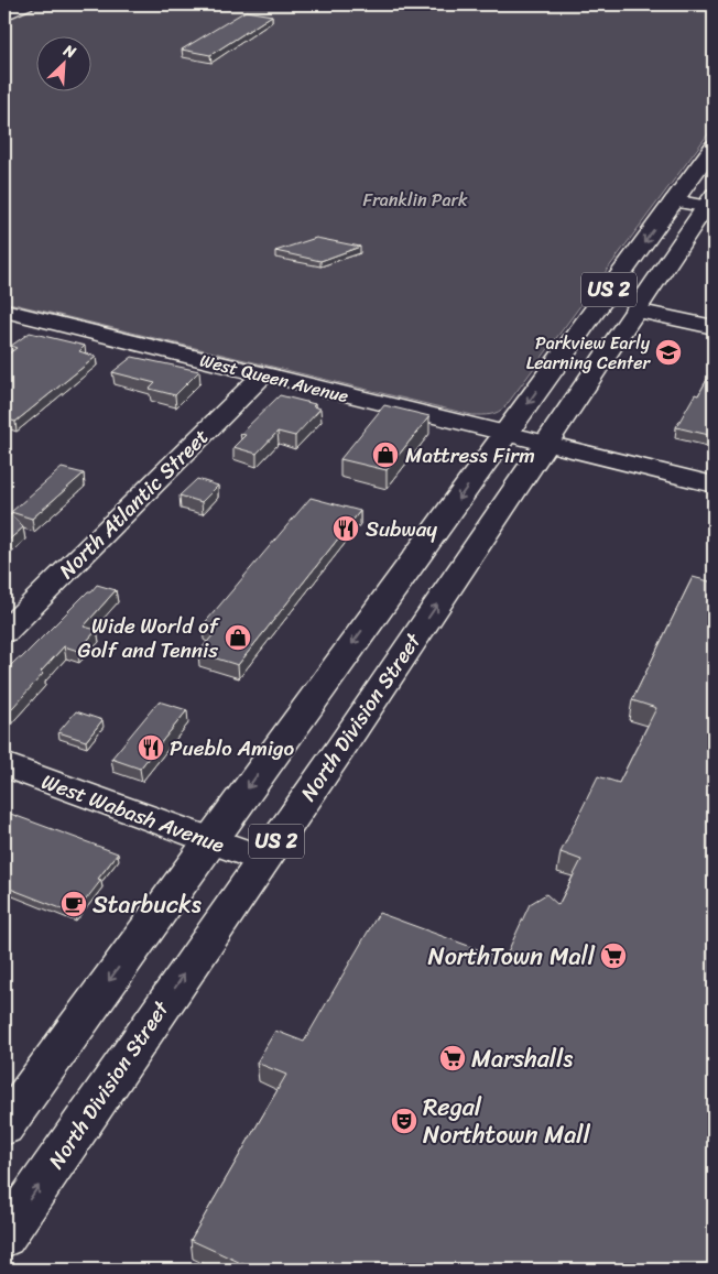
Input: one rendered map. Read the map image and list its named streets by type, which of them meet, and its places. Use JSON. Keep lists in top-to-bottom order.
{
  "streets": {
    "main road": [
      "US 2",
      "West Queen Avenue",
      "North Atlantic Street",
      "North Division Street",
      "West Wabash Avenue"
    ]
  },
  "crossings": [
    ["US 2", "West Queen Avenue"],
    ["US 2", "West Wabash Avenue"],
    ["West Queen Avenue", "North Atlantic Street"],
    ["West Queen Avenue", "North Division Street"],
    ["North Division Street", "West Wabash Avenue"]
  ],
  "parks": ["Franklin Park"],
  "places": {
    "school or university": ["Parkview Early Learning Center"],
    "shop": ["Mattress Firm", "Wide World of Golf and Tennis"],
    "restaurant": ["Subway", "Pueblo Amigo"],
    "cafe": ["Starbucks"],
    "supermarket": ["NorthTown Mall", "Marshalls"],
    "theatre": ["Regal Northtown Mall"]
  },
  "north": "top right"
}
